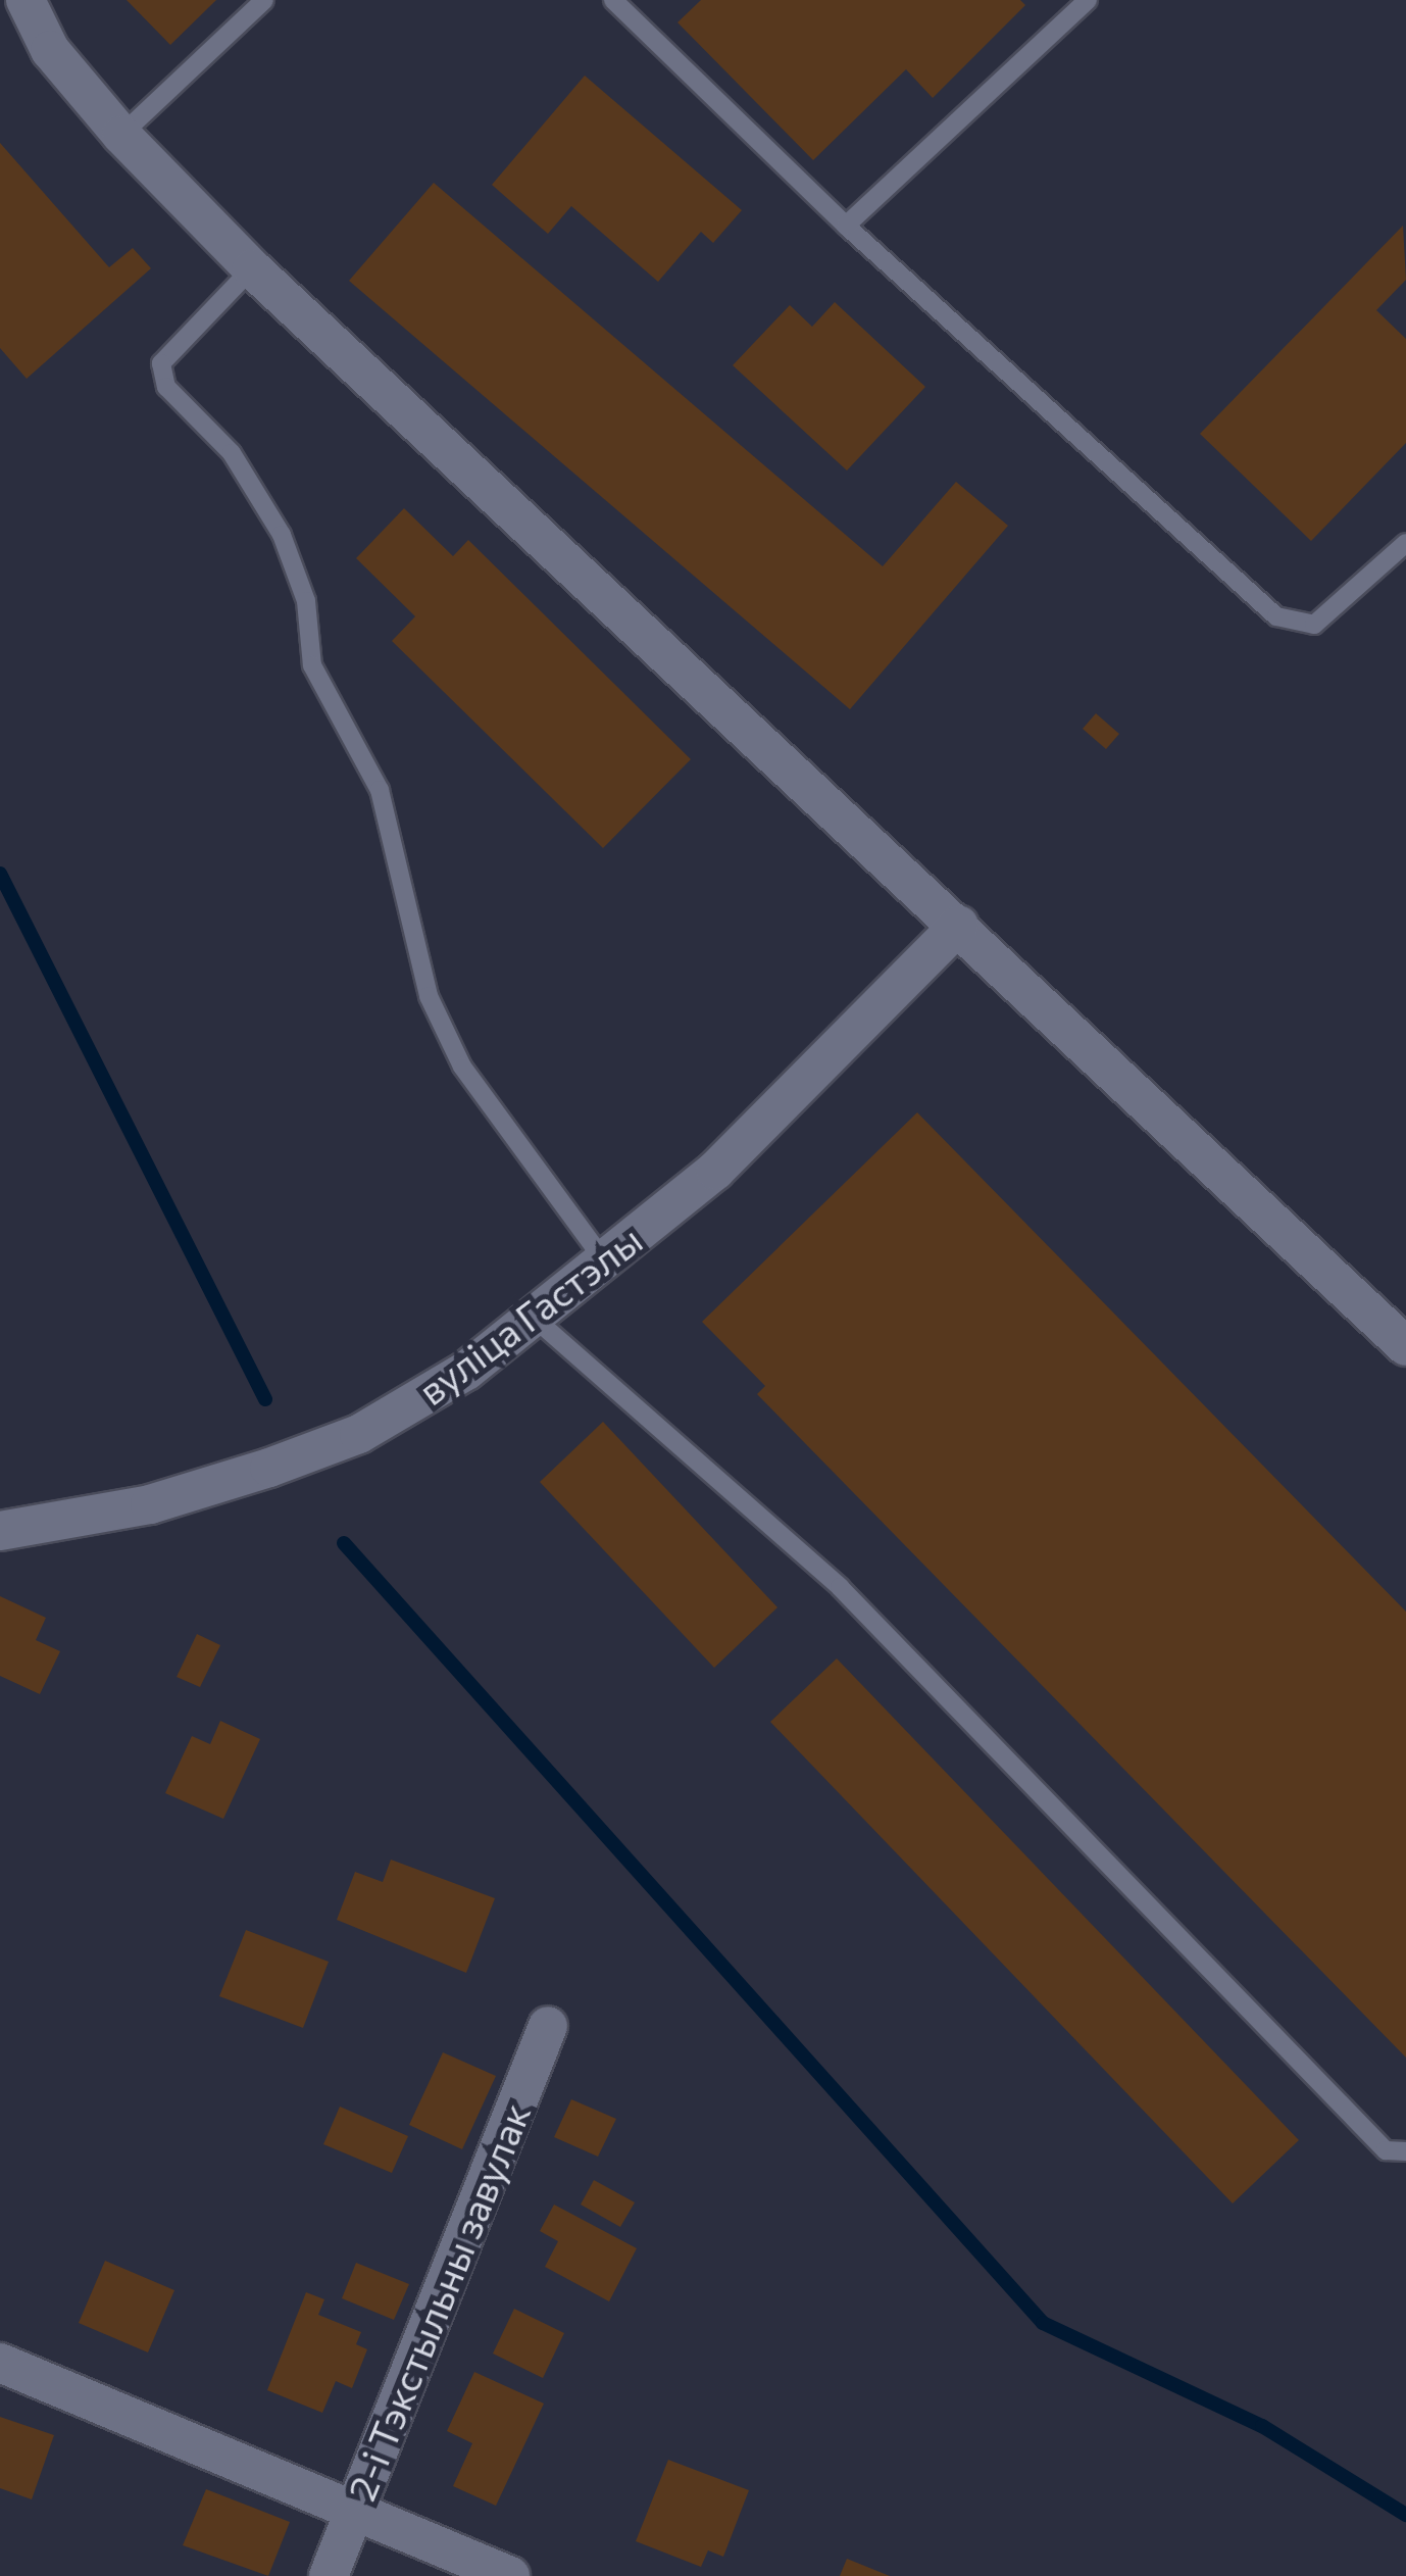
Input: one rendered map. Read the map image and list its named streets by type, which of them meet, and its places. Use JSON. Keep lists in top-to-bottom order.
{
  "streets": {
    "street": ["вуліца Гастэлы", "2-і Тэкстыльны завулак"]
  }
}
